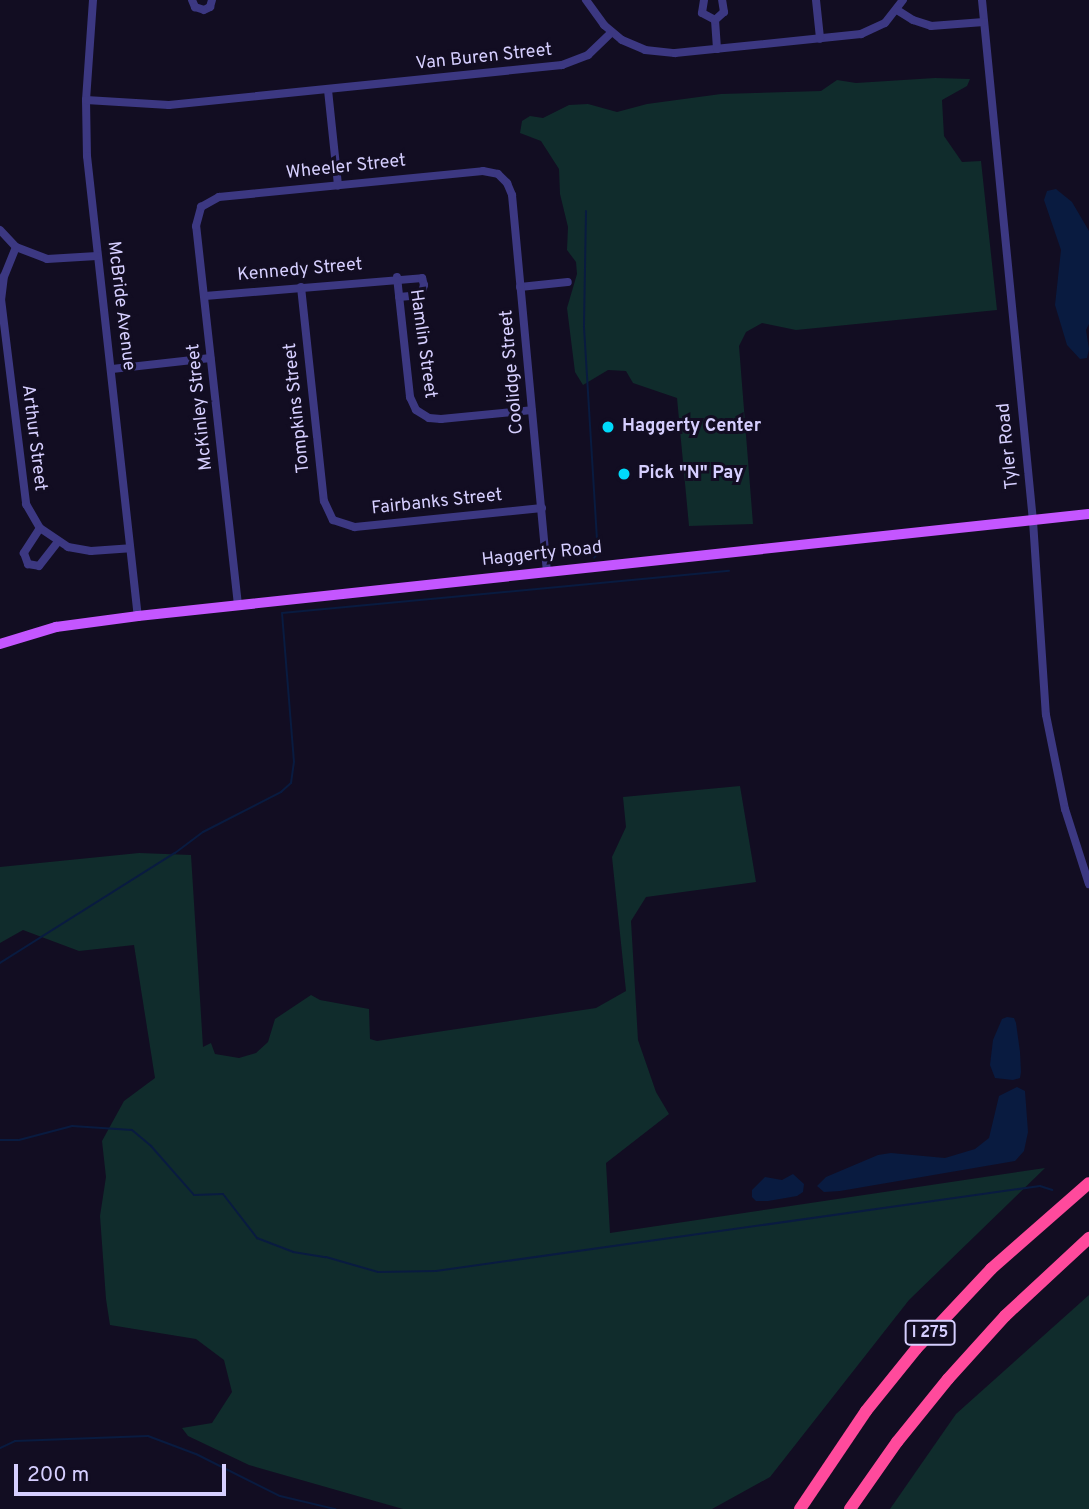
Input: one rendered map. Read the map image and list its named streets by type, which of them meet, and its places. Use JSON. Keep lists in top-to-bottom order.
{
  "streets": {
    "highway": ["I 275"],
    "main road": ["Haggerty Road"],
    "street": [
      "Van Buren Street",
      "Wheeler Street",
      "Kennedy Street",
      "McBride Avenue",
      "Hamlin Street",
      "Coolidge Street",
      "McKinley Street",
      "Tompkins Street",
      "Arthur Street",
      "Tyler Road",
      "Fairbanks Street"
    ]
  },
  "crossings": [
    ["Van Buren Street", "McBride Avenue"],
    ["Wheeler Street", "Coolidge Street"],
    ["Wheeler Street", "McKinley Street"],
    ["Kennedy Street", "Hamlin Street"],
    ["Kennedy Street", "McKinley Street"],
    ["Kennedy Street", "Tompkins Street"],
    ["McBride Avenue", "Arthur Street"],
    ["McBride Avenue", "Haggerty Road"],
    ["Hamlin Street", "Coolidge Street"],
    ["Coolidge Street", "Fairbanks Street"],
    ["Coolidge Street", "Haggerty Road"],
    ["McKinley Street", "Haggerty Road"],
    ["Tompkins Street", "Fairbanks Street"],
    ["Tyler Road", "Haggerty Road"]
  ],
  "places": ["Haggerty Center", "Pick \"N\" Pay"],
  "scale_bar": "200 m"
}
